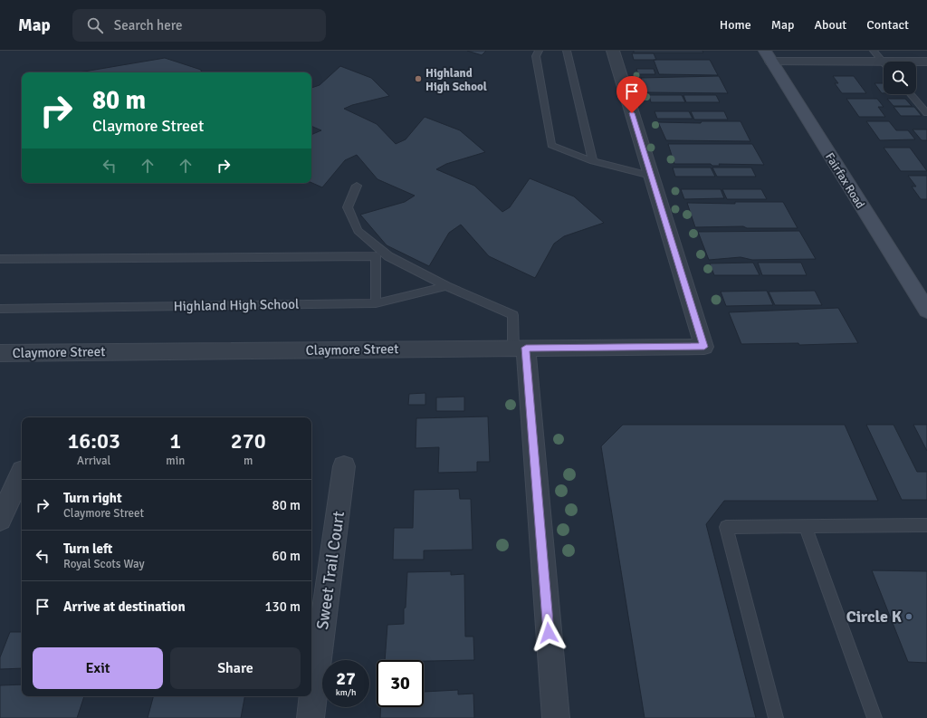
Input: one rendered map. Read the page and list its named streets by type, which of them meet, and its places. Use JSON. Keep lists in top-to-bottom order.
{
  "streets": {
    "main road": ["Fairfax Road"],
    "street": ["Claymore Street", "Sweet Trail Court"],
    "lane": ["Highland High School"]
  },
  "places": ["Highland High School", "Circle K"],
  "page": {
    "header": "Map",
    "search": "Search here",
    "nav": [
      "Home",
      "Map",
      "About",
      "Contact"
    ],
    "turn": ["80 m", "Claymore Street"],
    "eta": [
      "16:03",
      "Arrival",
      "1",
      "min",
      "270",
      "m"
    ],
    "list": [
      {
        "name": "Turn right",
        "note": "Claymore Street",
        "value": "80 m"
      },
      {
        "name": "Turn left",
        "note": "Royal Scots Way",
        "value": "60 m"
      },
      {
        "name": "Arrive at destination",
        "value": "130 m"
      }
    ],
    "buttons": ["Exit", "Share"],
    "speed": "27 km/h",
    "limit": "30"
  }
}
